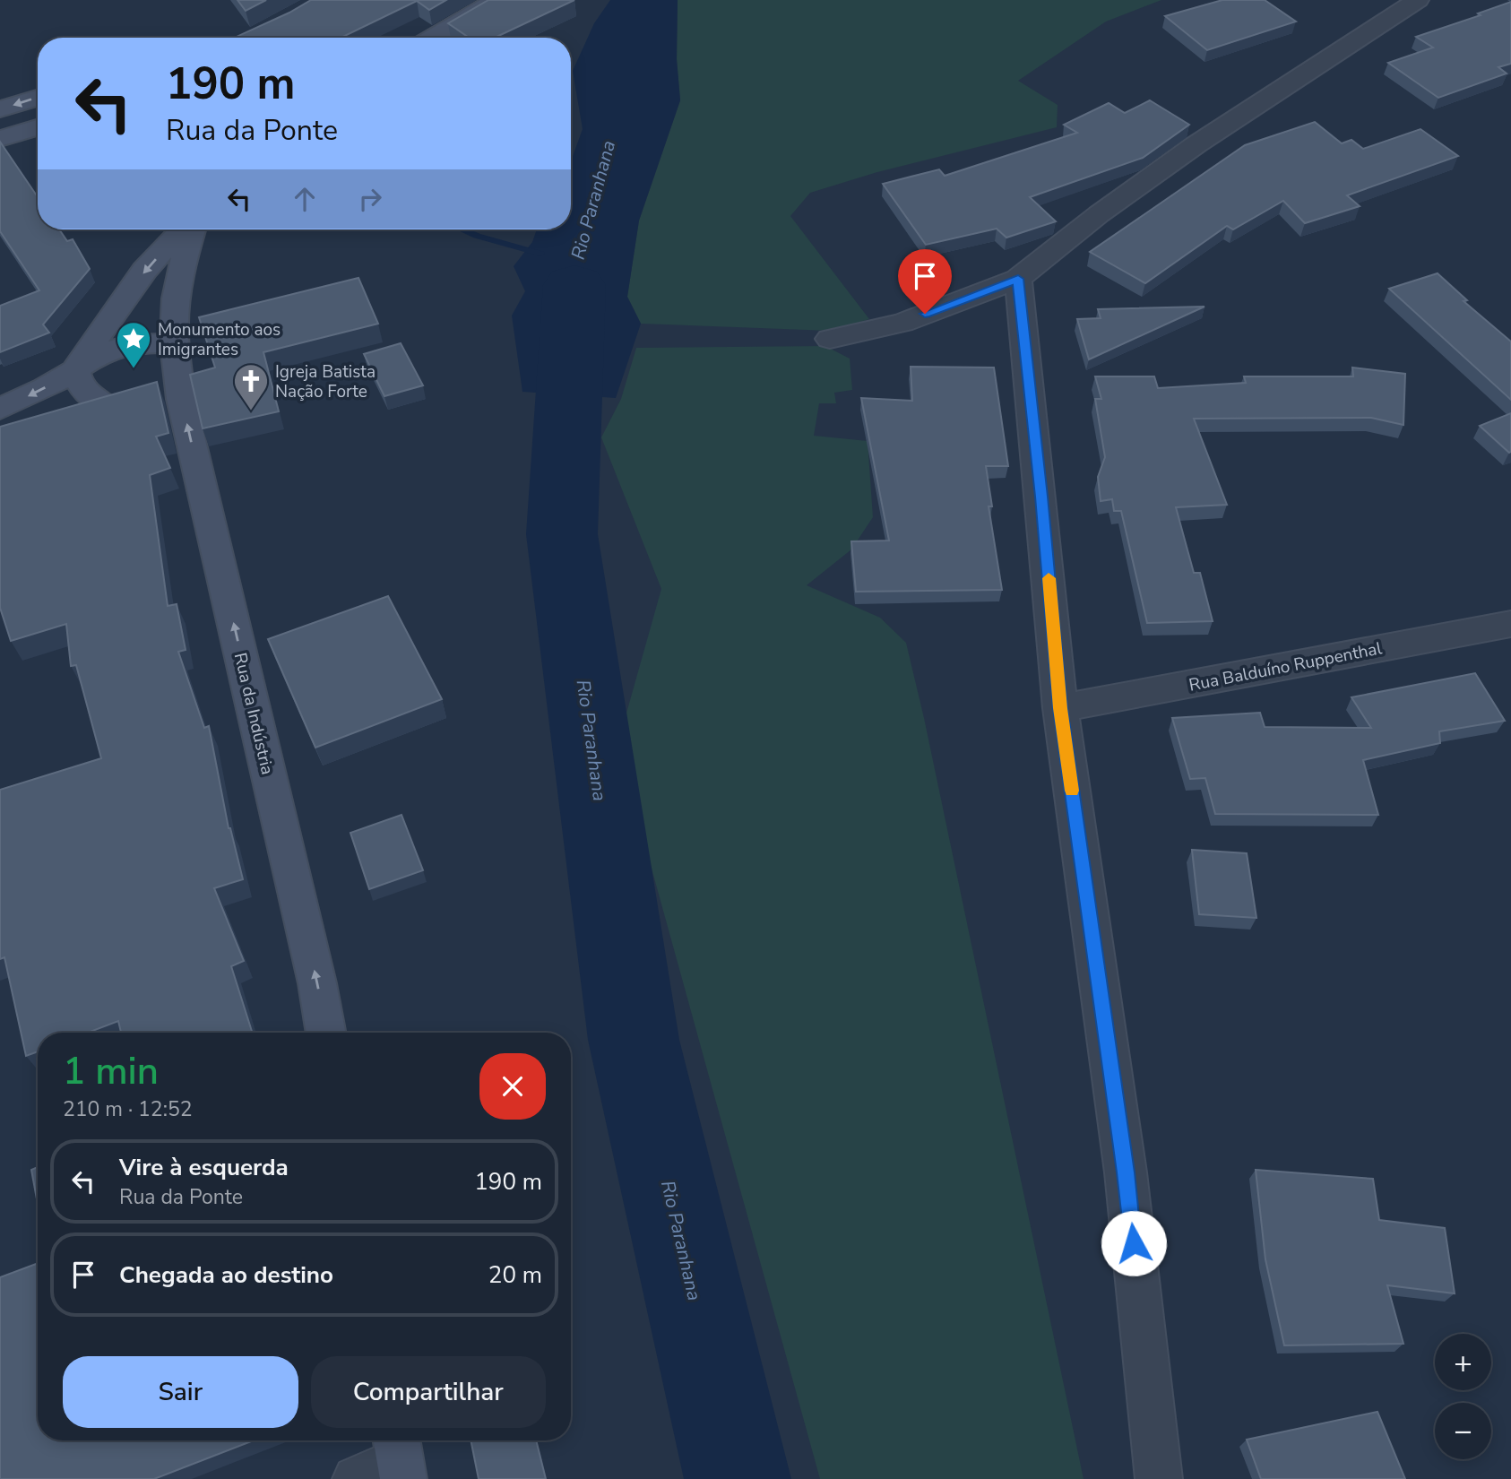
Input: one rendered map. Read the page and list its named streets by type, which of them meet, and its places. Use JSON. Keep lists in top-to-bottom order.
{
  "streets": {
    "main road": ["Rua da Indústria"],
    "street": ["Rua Balduíno Ruppenthal"]
  },
  "one_way": ["Rua da Indústria"],
  "water": ["Rio Paranhana"],
  "places": {
    "place": ["Monumento aos Imigrantes"],
    "church": ["Igreja Batista Nação Forte"]
  },
  "page": {
    "turn": ["190 m", "Rua da Ponte"],
    "heading": ["1 min", "210 m · 12:52"],
    "list": [
      {
        "name": "Vire à esquerda",
        "note": "Rua da Ponte",
        "value": "190 m"
      },
      {
        "name": "Chegada ao destino",
        "value": "20 m"
      }
    ],
    "map_buttons": ["+", "−"],
    "buttons": ["Sair", "Compartilhar"]
  }
}
